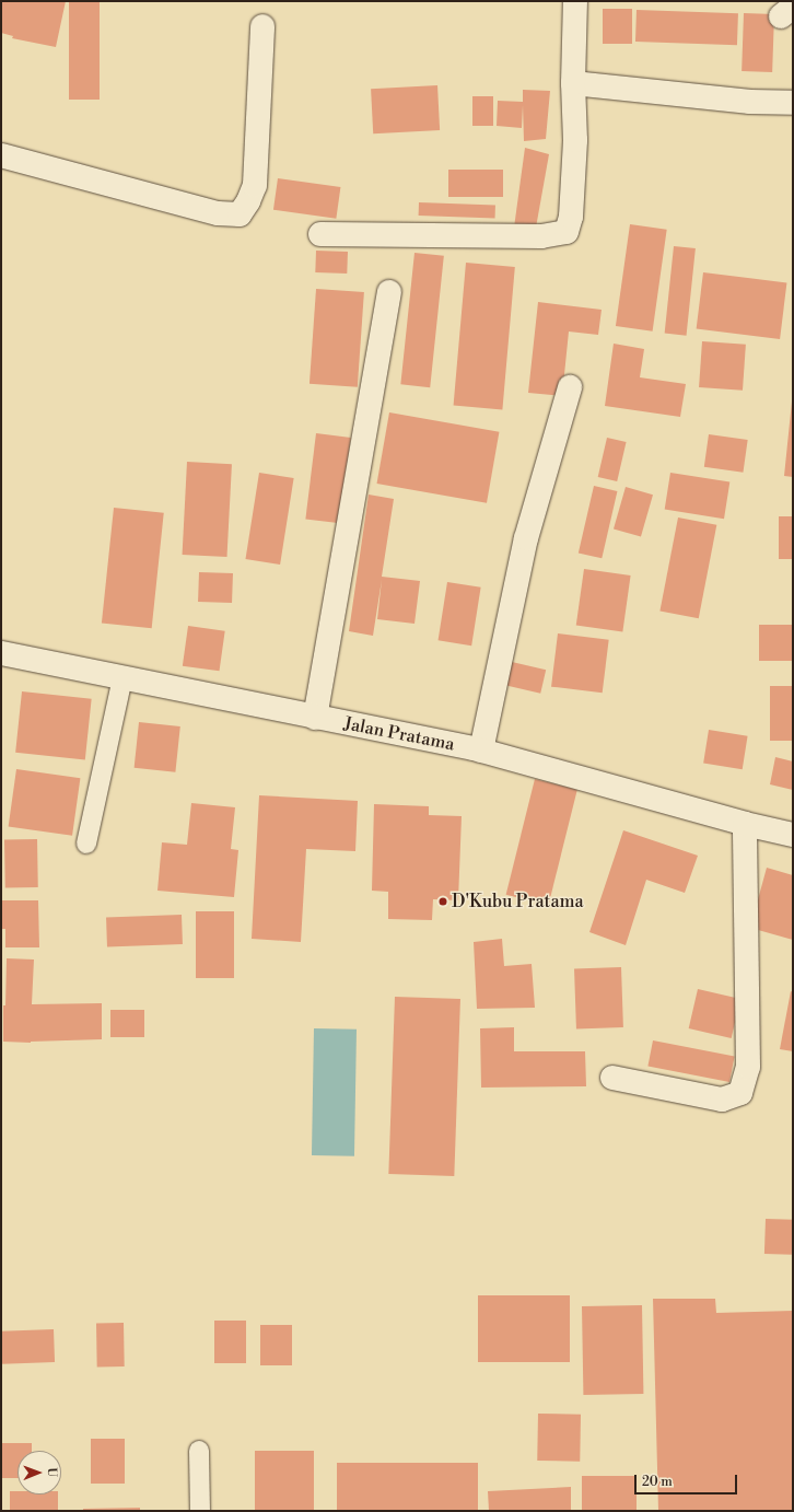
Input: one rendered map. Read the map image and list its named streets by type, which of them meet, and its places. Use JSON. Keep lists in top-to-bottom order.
{
  "streets": {
    "street": ["Jalan Pratama"]
  },
  "places": ["D'Kubu Pratama"],
  "scale_bar": "20 m",
  "north": "right"
}
